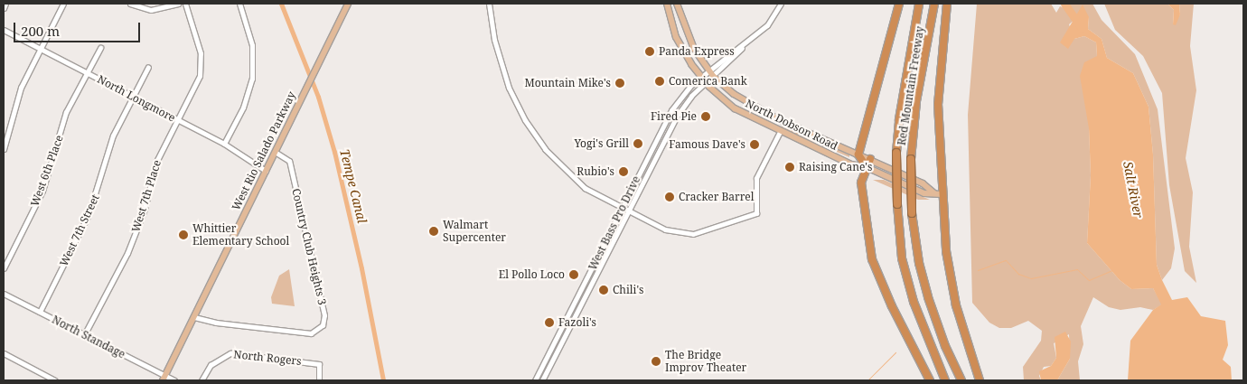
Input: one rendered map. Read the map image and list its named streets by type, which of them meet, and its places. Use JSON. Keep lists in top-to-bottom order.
{
  "streets": {
    "highway": ["Red Mountain Freeway"],
    "main road": ["North Dobson Road", "West Rio Salado Parkway"],
    "street": [
      "North Longmore",
      "West 6th Place",
      "West 7th Place",
      "West Bass Pro Drive",
      "West 7th Street",
      "Country Club Heights 3",
      "North Standage",
      "North Rogers"
    ]
  },
  "crossings": [
    ["North Longmore", "West Rio Salado Parkway"],
    ["North Longmore", "West 6th Place"],
    ["North Longmore", "West 7th Place"],
    ["North Longmore", "West 7th Street"],
    ["North Dobson Road", "West Bass Pro Drive"],
    ["West Rio Salado Parkway", "Country Club Heights 3"],
    ["West Rio Salado Parkway", "North Standage"],
    ["West 7th Place", "North Standage"],
    ["West 7th Street", "North Standage"]
  ],
  "water": ["Tempe Canal", "Salt River"],
  "places": [
    "Panda Express",
    "Comerica Bank",
    "Mountain Mike's",
    "Fired Pie",
    "Yogi's Grill",
    "Famous Dave's",
    "Raising Cane's",
    "Rubio's",
    "Cracker Barrel",
    "Walmart Supercenter",
    "Whittier Elementary School",
    "El Pollo Loco",
    "Chili's",
    "Fazoli's",
    "The Bridge Improv Theater"
  ],
  "scale_bar": "200 m"
}
